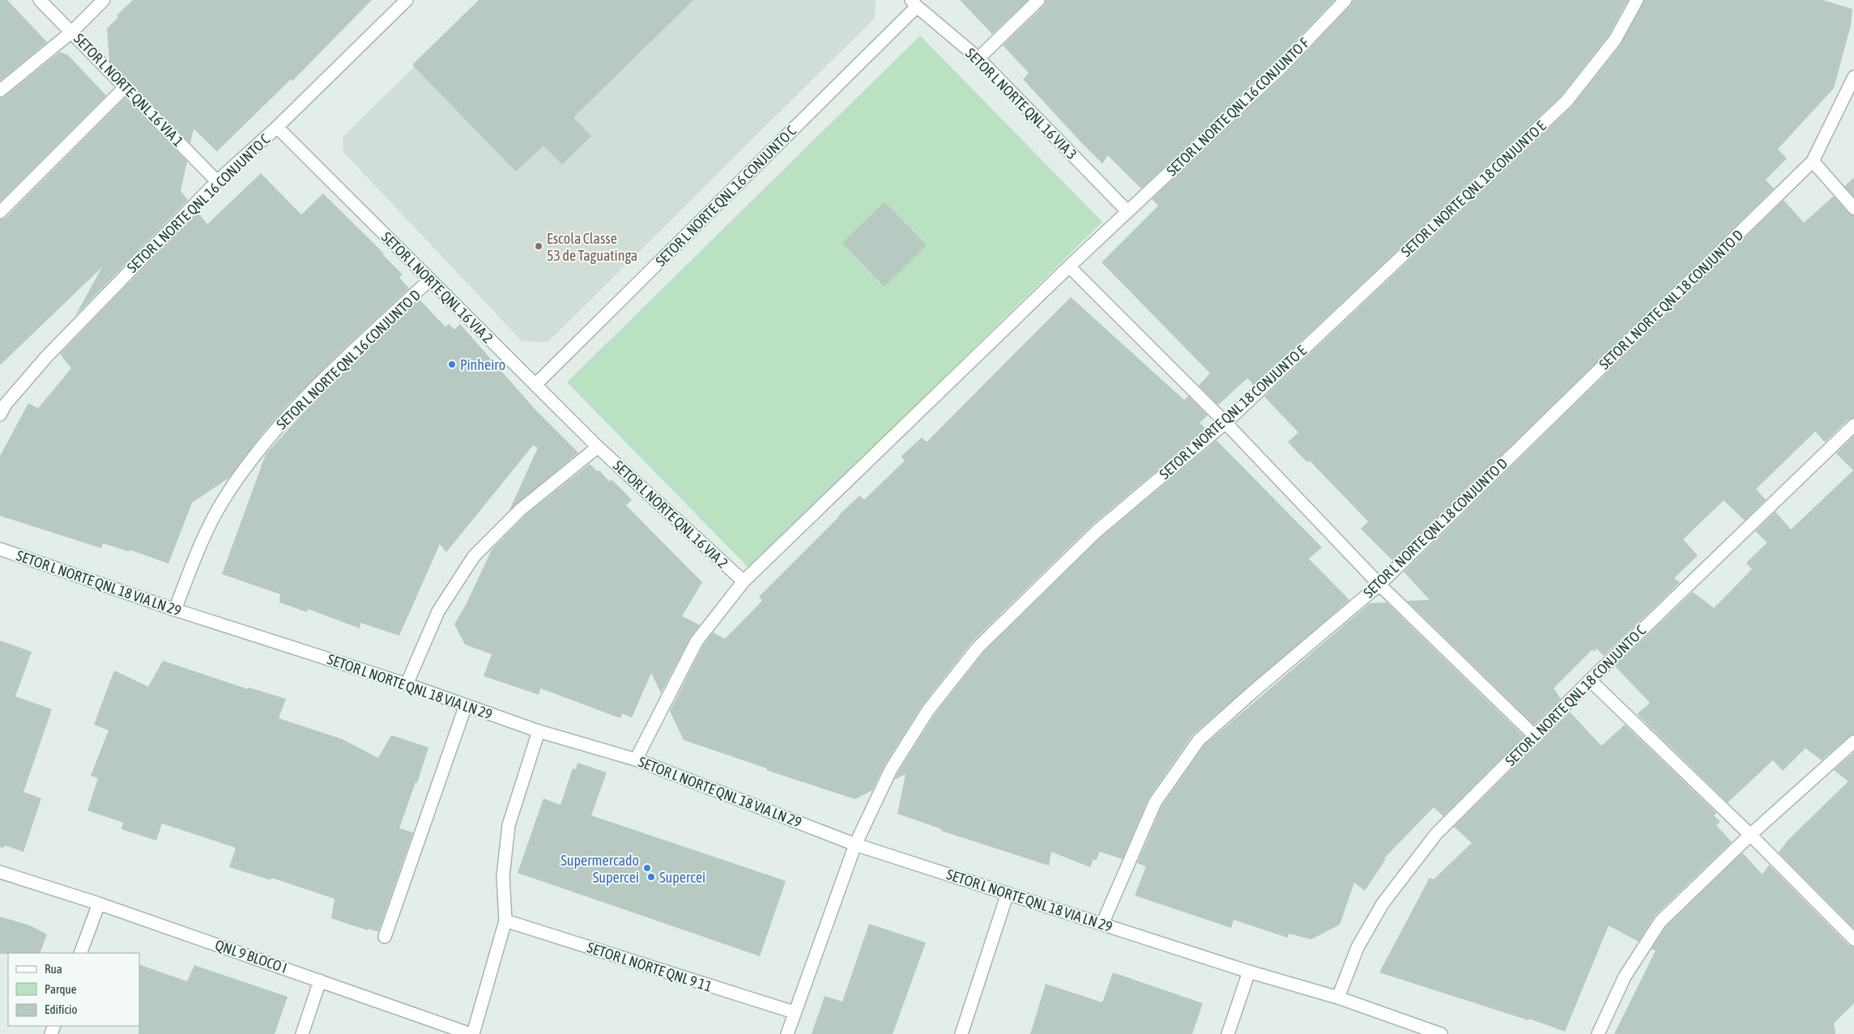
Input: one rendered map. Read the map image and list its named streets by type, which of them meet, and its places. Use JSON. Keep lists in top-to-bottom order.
{
  "streets": {
    "street": [
      "SETOR L NORTE QNL 16 VIA 1",
      "SETOR L NORTE QNL 16 VIA 3",
      "SETOR L NORTE QNL 16 CONJUNTO F",
      "SETOR L NORTE QNL 18 CONJUNTO E",
      "SETOR L NORTE QNL 16 CONJUNTO C",
      "SETOR L NORTE QNL 16 VIA 2",
      "SETOR L NORTE QNL 18 CONJUNTO D",
      "SETOR L NORTE QNL 16 CONJUNTO D",
      "SETOR L NORTE QNL 18 VIA LN 29",
      "SETOR L NORTE QNL 18 CONJUNTO C",
      "QNL 9 BLOCO I",
      "SETOR L NORTE QNL 9 11"
    ]
  },
  "crossings": [
    ["SETOR L NORTE QNL 16 VIA 1", "SETOR L NORTE QNL 16 CONJUNTO C"],
    ["SETOR L NORTE QNL 16 VIA 3", "SETOR L NORTE QNL 16 CONJUNTO F"],
    ["SETOR L NORTE QNL 16 VIA 3", "SETOR L NORTE QNL 16 CONJUNTO C"],
    ["SETOR L NORTE QNL 16 CONJUNTO F", "SETOR L NORTE QNL 16 VIA 2"],
    ["SETOR L NORTE QNL 16 CONJUNTO F", "SETOR L NORTE QNL 18 VIA LN 29"],
    ["SETOR L NORTE QNL 18 CONJUNTO E", "SETOR L NORTE QNL 18 VIA LN 29"],
    ["SETOR L NORTE QNL 18 CONJUNTO E", "SETOR L NORTE QNL 9 11"],
    ["SETOR L NORTE QNL 16 CONJUNTO C", "SETOR L NORTE QNL 16 VIA 2"],
    ["SETOR L NORTE QNL 16 VIA 2", "SETOR L NORTE QNL 16 CONJUNTO D"],
    ["SETOR L NORTE QNL 18 CONJUNTO D", "SETOR L NORTE QNL 18 VIA LN 29"],
    ["SETOR L NORTE QNL 16 CONJUNTO D", "SETOR L NORTE QNL 18 VIA LN 29"],
    ["SETOR L NORTE QNL 18 VIA LN 29", "SETOR L NORTE QNL 18 CONJUNTO C"]
  ],
  "places": [
    "Escola Classe 53 de Taguatinga",
    "Pinheiro",
    "Supermercado Supercei",
    "Supercei"
  ],
  "legend": ["Rua", "Parque", "Edifício"]
}
